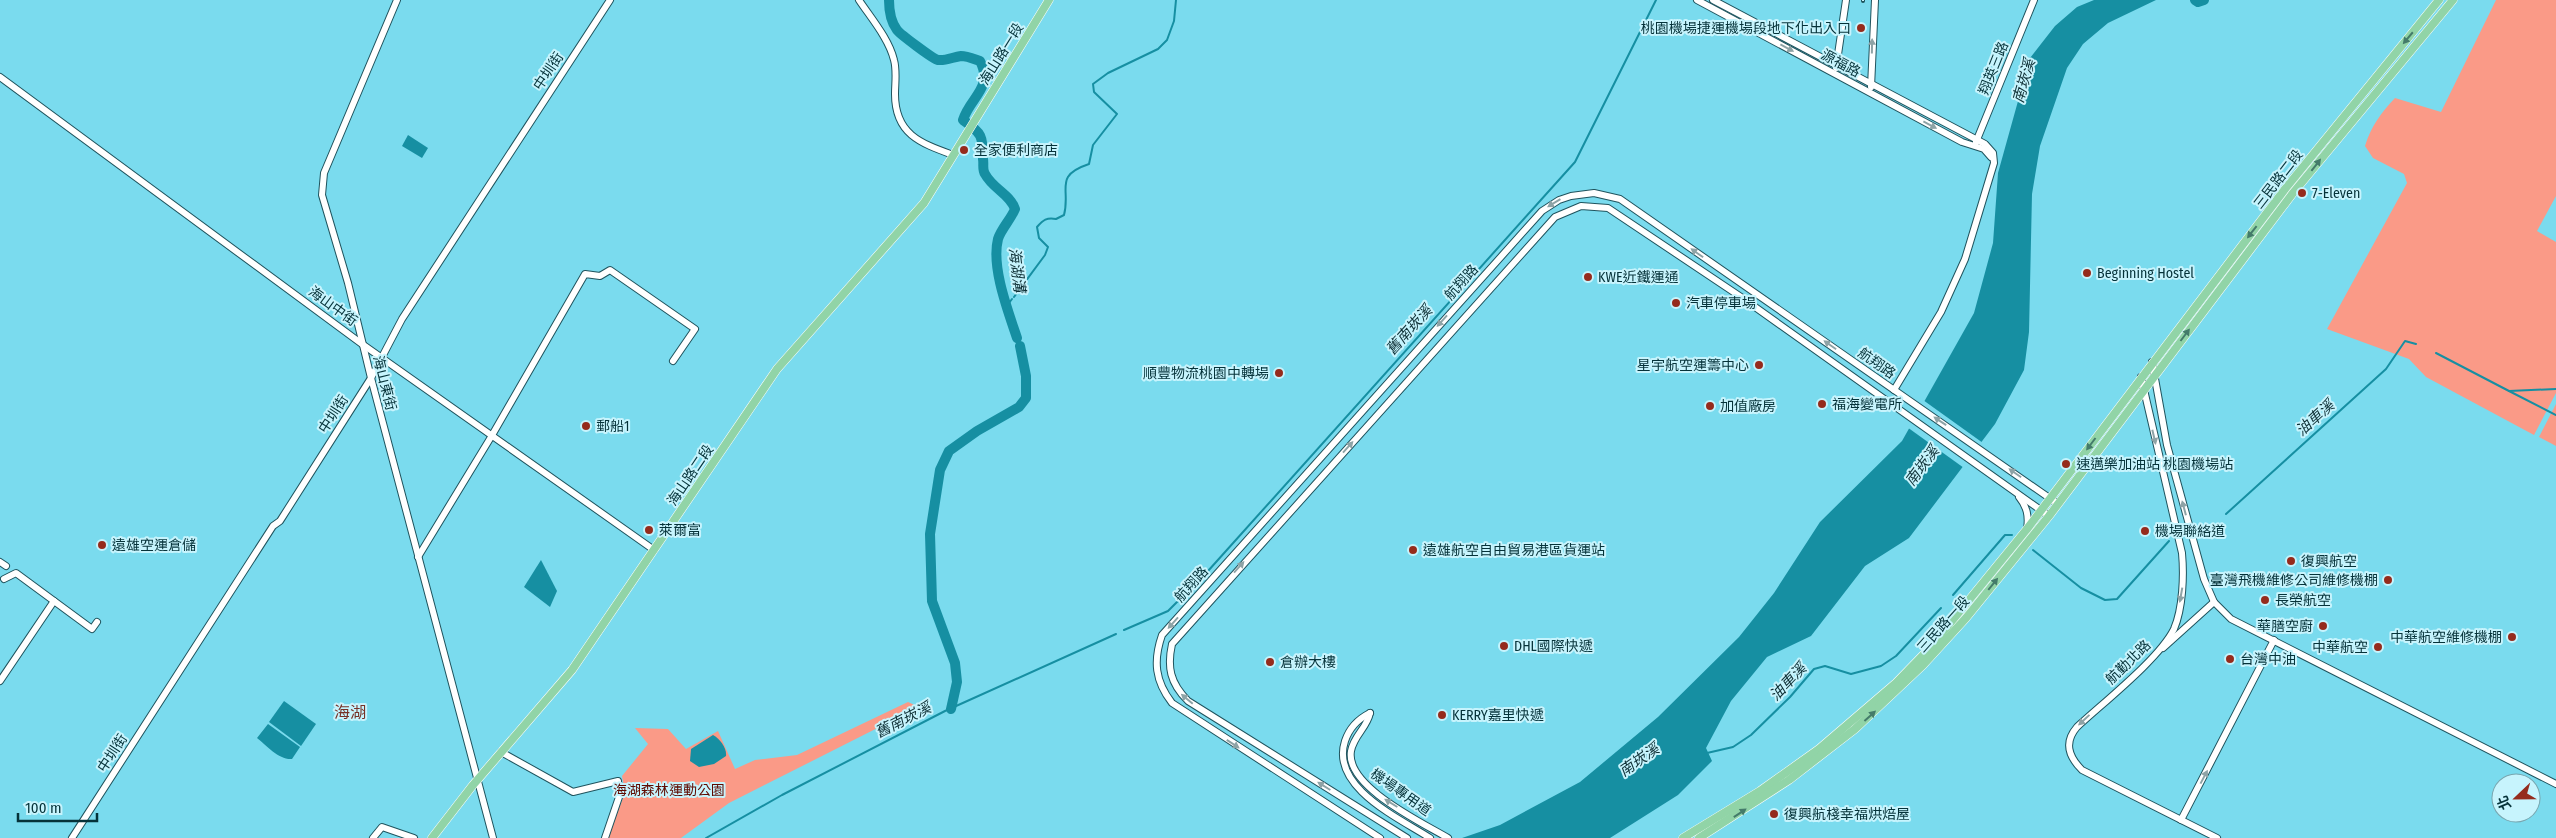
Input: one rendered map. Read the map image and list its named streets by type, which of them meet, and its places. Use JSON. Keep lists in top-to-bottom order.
{
  "streets": {
    "main road": [
      "海山路一段",
      "三民路二段",
      "海山路二段",
      "三民路一段"
    ],
    "street": [
      "源福路",
      "翔英三路",
      "中圳街",
      "航翔路",
      "海山中街",
      "海山東街",
      "航勤北路",
      "機場專用道"
    ]
  },
  "crossings": [
    ["海山路一段", "海山路二段"],
    ["源福路", "翔英三路"],
    ["中圳街", "海山中街"],
    ["中圳街", "海山東街"],
    ["三民路二段", "三民路一段"],
    ["三民路二段", "航勤北路"],
    ["航翔路", "三民路一段"],
    ["海山中街", "海山東街"],
    ["海山中街", "海山路二段"],
    ["海山東街", "海山路二段"],
    ["三民路一段", "航勤北路"]
  ],
  "districts": ["海湖"],
  "water": [
    "南崁溪",
    "海湖溝",
    "舊南崁溪",
    "油車溪"
  ],
  "parks": ["海湖森林運動公園"],
  "places": [
    "桃園機場捷運機場段地下化出入口",
    "全家便利商店",
    "7-Eleven",
    "Beginning Hostel",
    "KWE近鐵運通",
    "汽車停車場",
    "星宇航空運籌中心",
    "順豐物流桃園中轉場",
    "福海變電所",
    "加值廠房",
    "郵船1",
    "速邁樂加油站 桃園機場站",
    "萊爾富",
    "機場聯絡道",
    "遠雄空運倉儲",
    "遠雄航空自由貿易港區貨運站",
    "復興航空",
    "臺灣飛機維修公司維修機棚",
    "長榮航空",
    "華膳空廚",
    "中華航空維修機棚",
    "DHL國際快遞",
    "中華航空",
    "台灣中油",
    "倉辦大樓",
    "KERRY嘉里快遞",
    "復興航棧幸福烘焙屋"
  ],
  "scale_bar": "100 m",
  "north": "left"
}
